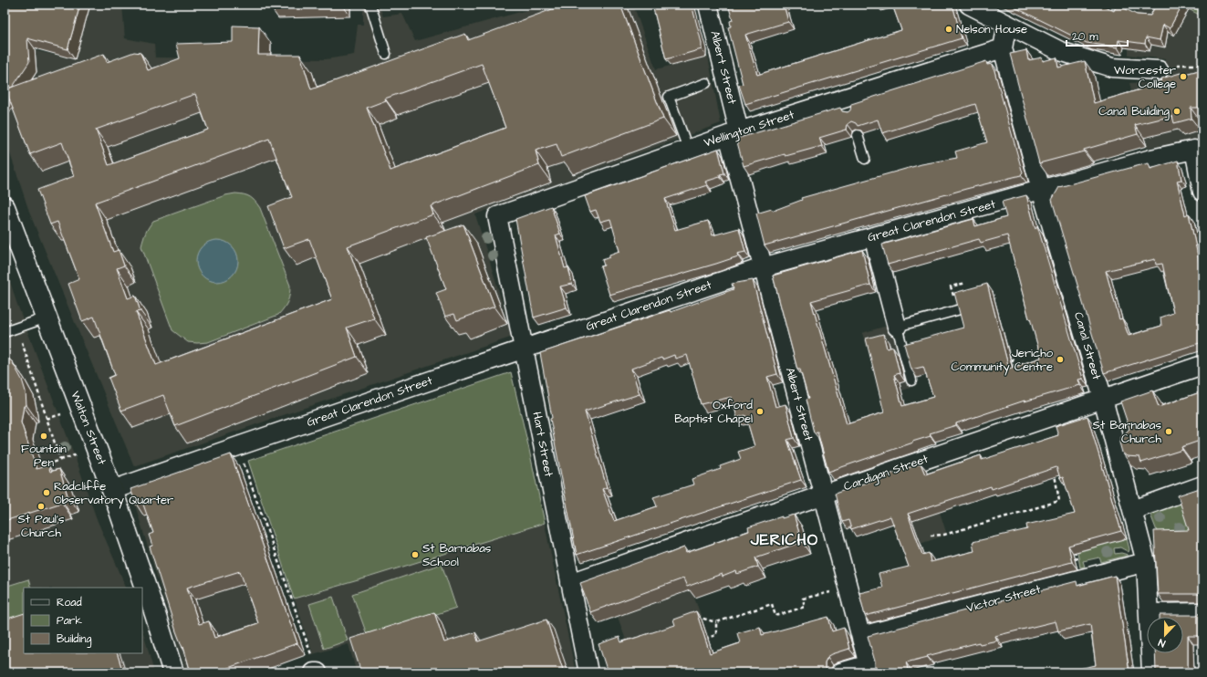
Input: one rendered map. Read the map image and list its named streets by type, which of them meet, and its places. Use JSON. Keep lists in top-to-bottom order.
{
  "streets": {
    "street": [
      "Albert Street",
      "Wellington Street",
      "Great Clarendon Street",
      "Canal Street",
      "Walton Street",
      "Hart Street",
      "Cardigan Street",
      "Victor Street"
    ]
  },
  "crossings": [
    ["Albert Street", "Wellington Street"],
    ["Albert Street", "Great Clarendon Street"],
    ["Albert Street", "Cardigan Street"],
    ["Albert Street", "Victor Street"],
    ["Wellington Street", "Canal Street"],
    ["Wellington Street", "Hart Street"],
    ["Great Clarendon Street", "Canal Street"],
    ["Great Clarendon Street", "Walton Street"],
    ["Great Clarendon Street", "Hart Street"],
    ["Canal Street", "Cardigan Street"],
    ["Canal Street", "Victor Street"],
    ["Hart Street", "Cardigan Street"]
  ],
  "districts": ["JERICHO"],
  "places": [
    "Nelson House",
    "Worcester College",
    "Canal Building",
    "Jericho Community Centre",
    "Oxford Baptist Chapel",
    "St Barnabas Church",
    "Fountain Pen",
    "Radcliffe Observatory Quarter",
    "St Paul's Church",
    "St Barnabas School"
  ],
  "legend": ["Road", "Park", "Building"],
  "scale_bar": "20 m",
  "north": "bottom"
}
